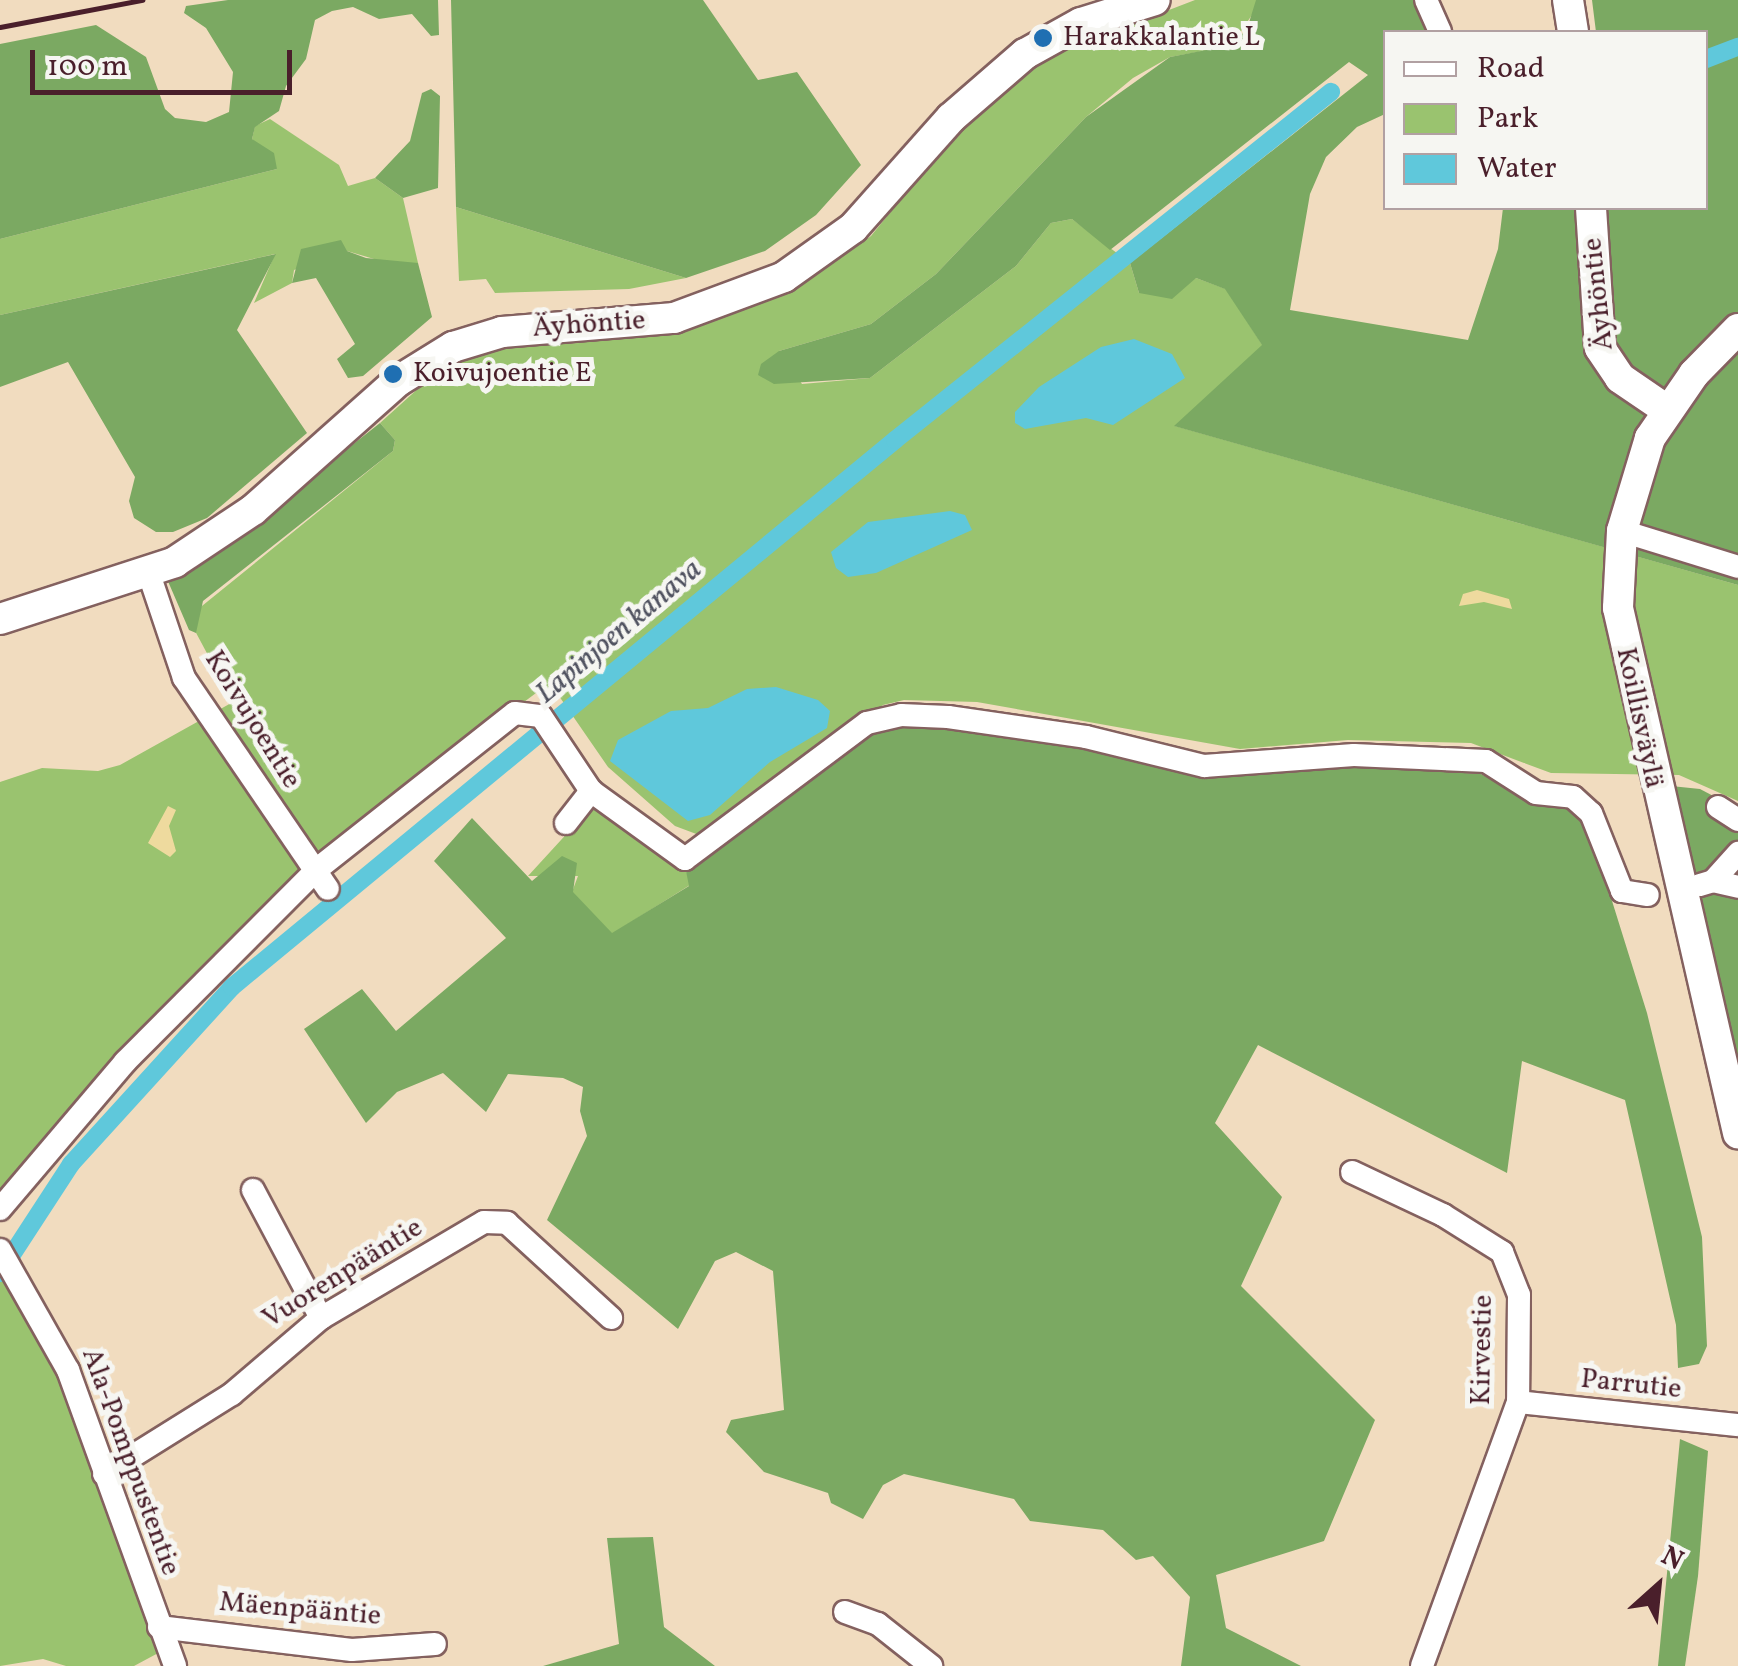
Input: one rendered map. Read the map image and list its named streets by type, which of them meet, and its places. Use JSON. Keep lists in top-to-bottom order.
{
  "streets": {
    "main road": ["Äyhöntie", "Koillisväylä"],
    "street": [
      "Koivujoentie",
      "Vuorenpääntie",
      "Kirvestie",
      "Parrutie",
      "Ala-Pomppustentie",
      "Mäenpääntie"
    ]
  },
  "crossings": [
    ["Äyhöntie", "Koillisväylä"],
    ["Äyhöntie", "Koivujoentie"],
    ["Vuorenpääntie", "Ala-Pomppustentie"],
    ["Kirvestie", "Parrutie"],
    ["Ala-Pomppustentie", "Mäenpääntie"]
  ],
  "water": ["Lapinjoen kanava"],
  "places": ["Harakkalantie L", "Koivujoentie E"],
  "legend": ["Road", "Park", "Water"],
  "scale_bar": "100 m",
  "north": "top right"
}
